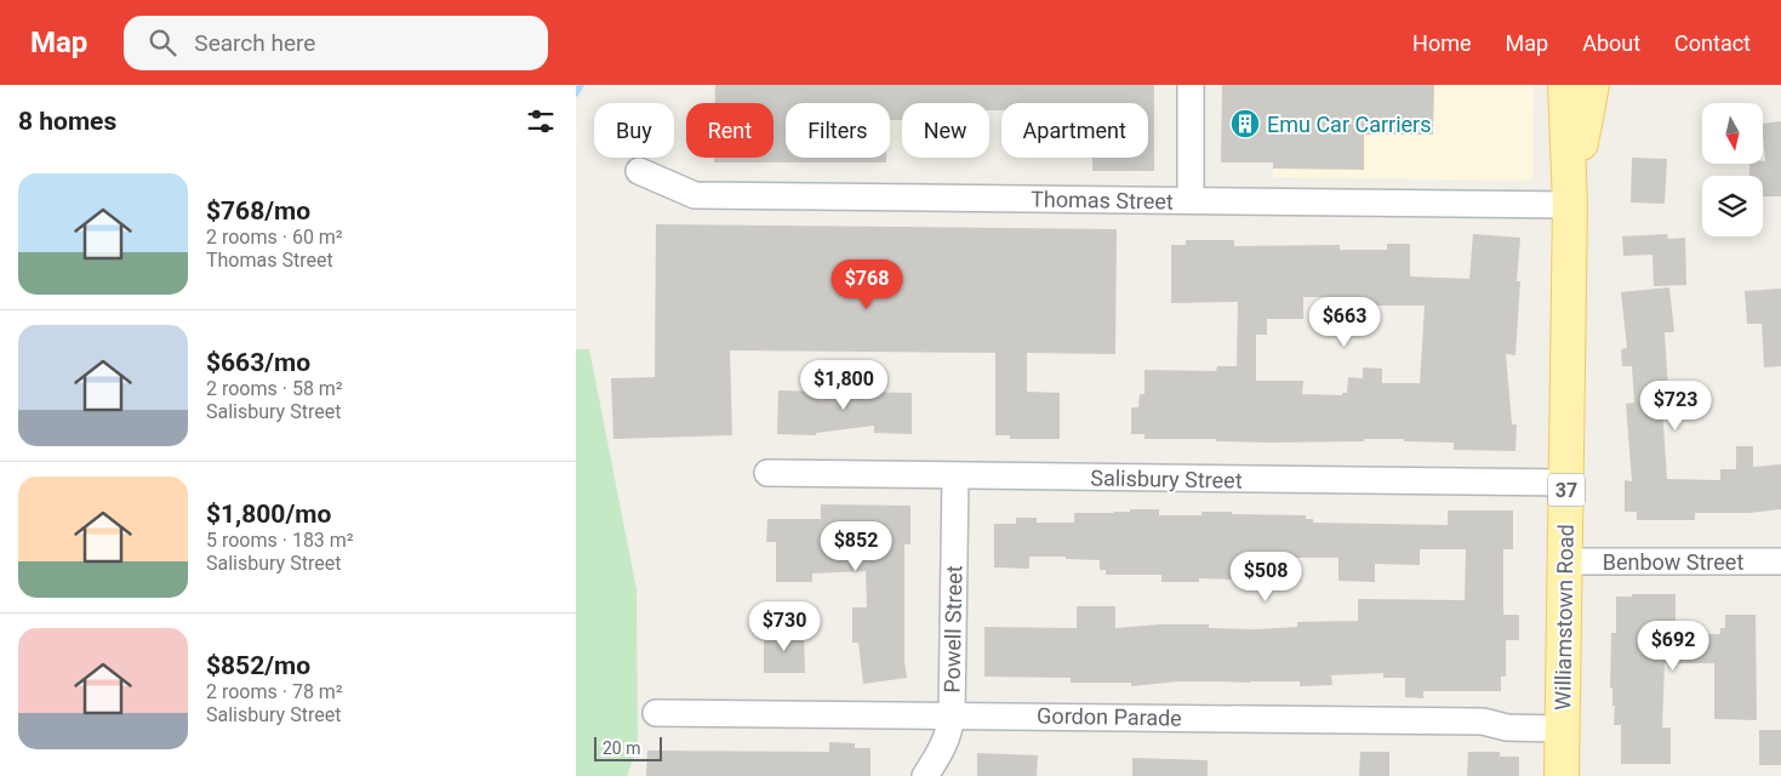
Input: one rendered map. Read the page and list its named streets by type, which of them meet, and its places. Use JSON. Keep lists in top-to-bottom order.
{
  "streets": {
    "main road": ["37", "Williamstown Road"],
    "street": [
      "Thomas Street",
      "Salisbury Street",
      "Benbow Street",
      "Powell Street",
      "Gordon Parade"
    ]
  },
  "crossings": [
    ["Thomas Street", "Williamstown Road"],
    ["Salisbury Street", "Williamstown Road"],
    ["Salisbury Street", "Powell Street"],
    ["Benbow Street", "Williamstown Road"],
    ["Williamstown Road", "Gordon Parade"],
    ["Powell Street", "Gordon Parade"]
  ],
  "places": {
    "building": ["Emu Car Carriers"]
  },
  "scale_bar": "20 m",
  "north": "bottom",
  "page": {
    "header": "Map",
    "search": "Search here",
    "nav": [
      "Home",
      "Map",
      "About",
      "Contact"
    ],
    "heading": "8 homes",
    "chip": [
      "Buy",
      "Rent",
      "Filters",
      "New",
      "Apartment"
    ],
    "list": [
      {
        "name": "$768/mo",
        "note": "2 rooms · 60 m² · Thomas Street"
      },
      {
        "name": "$663/mo",
        "note": "2 rooms · 58 m² · Salisbury Street"
      },
      {
        "name": "$1,800/mo",
        "note": "5 rooms · 183 m² · Salisbury Street"
      },
      {
        "name": "$852/mo",
        "note": "2 rooms · 78 m² · Salisbury Street"
      }
    ],
    "price": [
      "$768",
      "$663",
      "$1,800",
      "$723",
      "$852",
      "$508",
      "$730",
      "$692"
    ],
    "scale": "20 m"
  }
}
